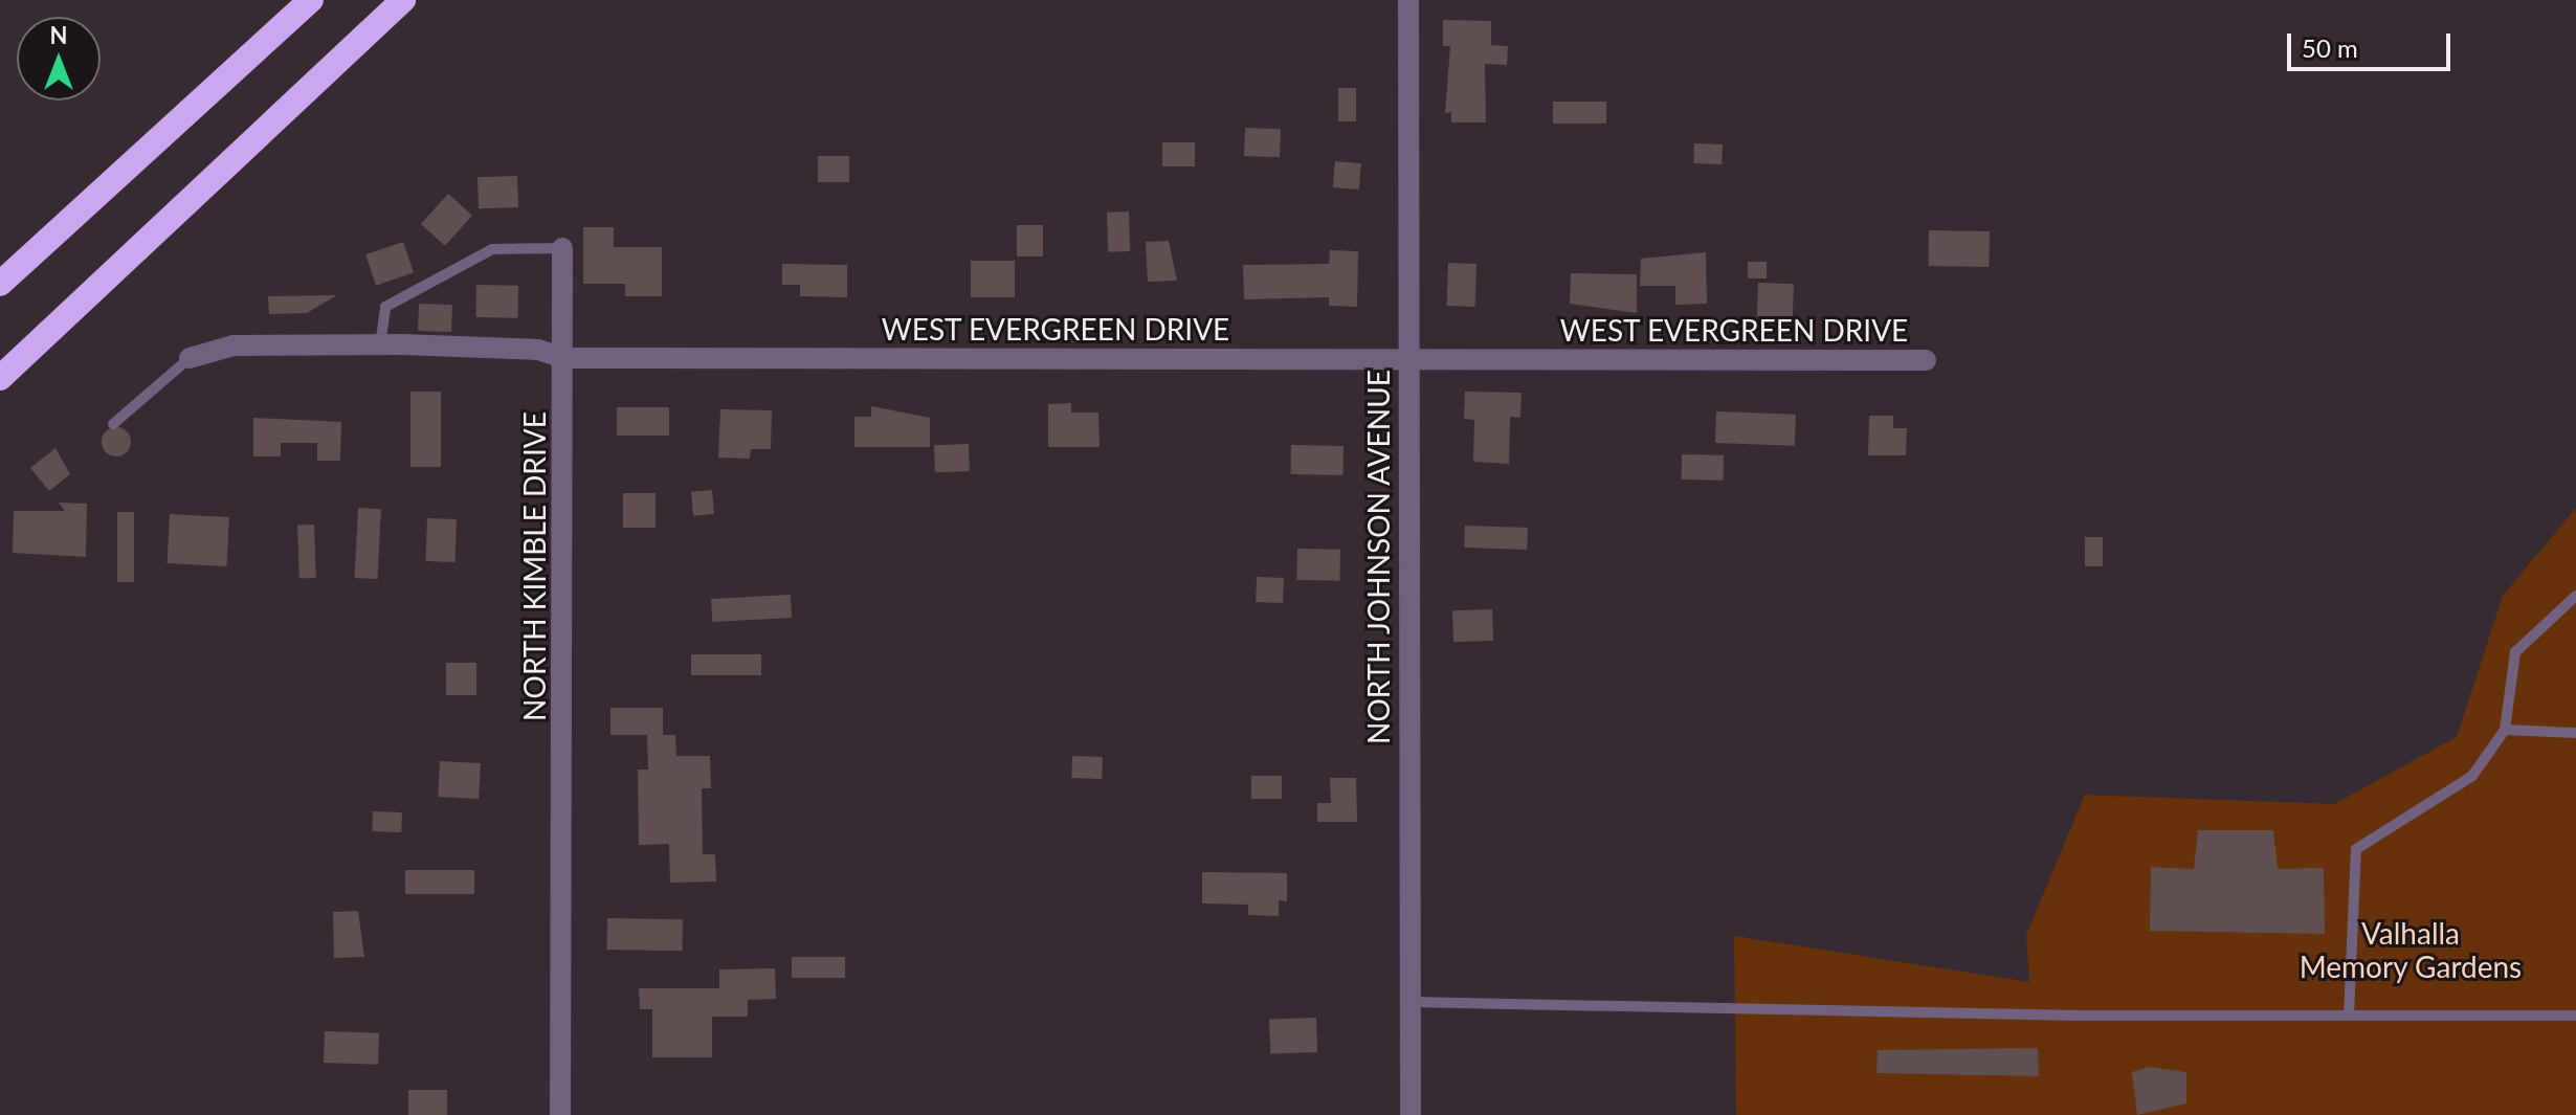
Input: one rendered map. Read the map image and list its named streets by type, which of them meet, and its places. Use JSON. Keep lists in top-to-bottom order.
{
  "streets": {
    "street": ["WEST EVERGREEN DRIVE", "NORTH JOHNSON AVENUE", "NORTH KIMBLE DRIVE"]
  },
  "crossings": [
    ["WEST EVERGREEN DRIVE", "NORTH JOHNSON AVENUE"],
    ["WEST EVERGREEN DRIVE", "NORTH KIMBLE DRIVE"]
  ],
  "parks": ["Valhalla Memory Gardens"],
  "scale_bar": "50 m",
  "north": "top"
}
